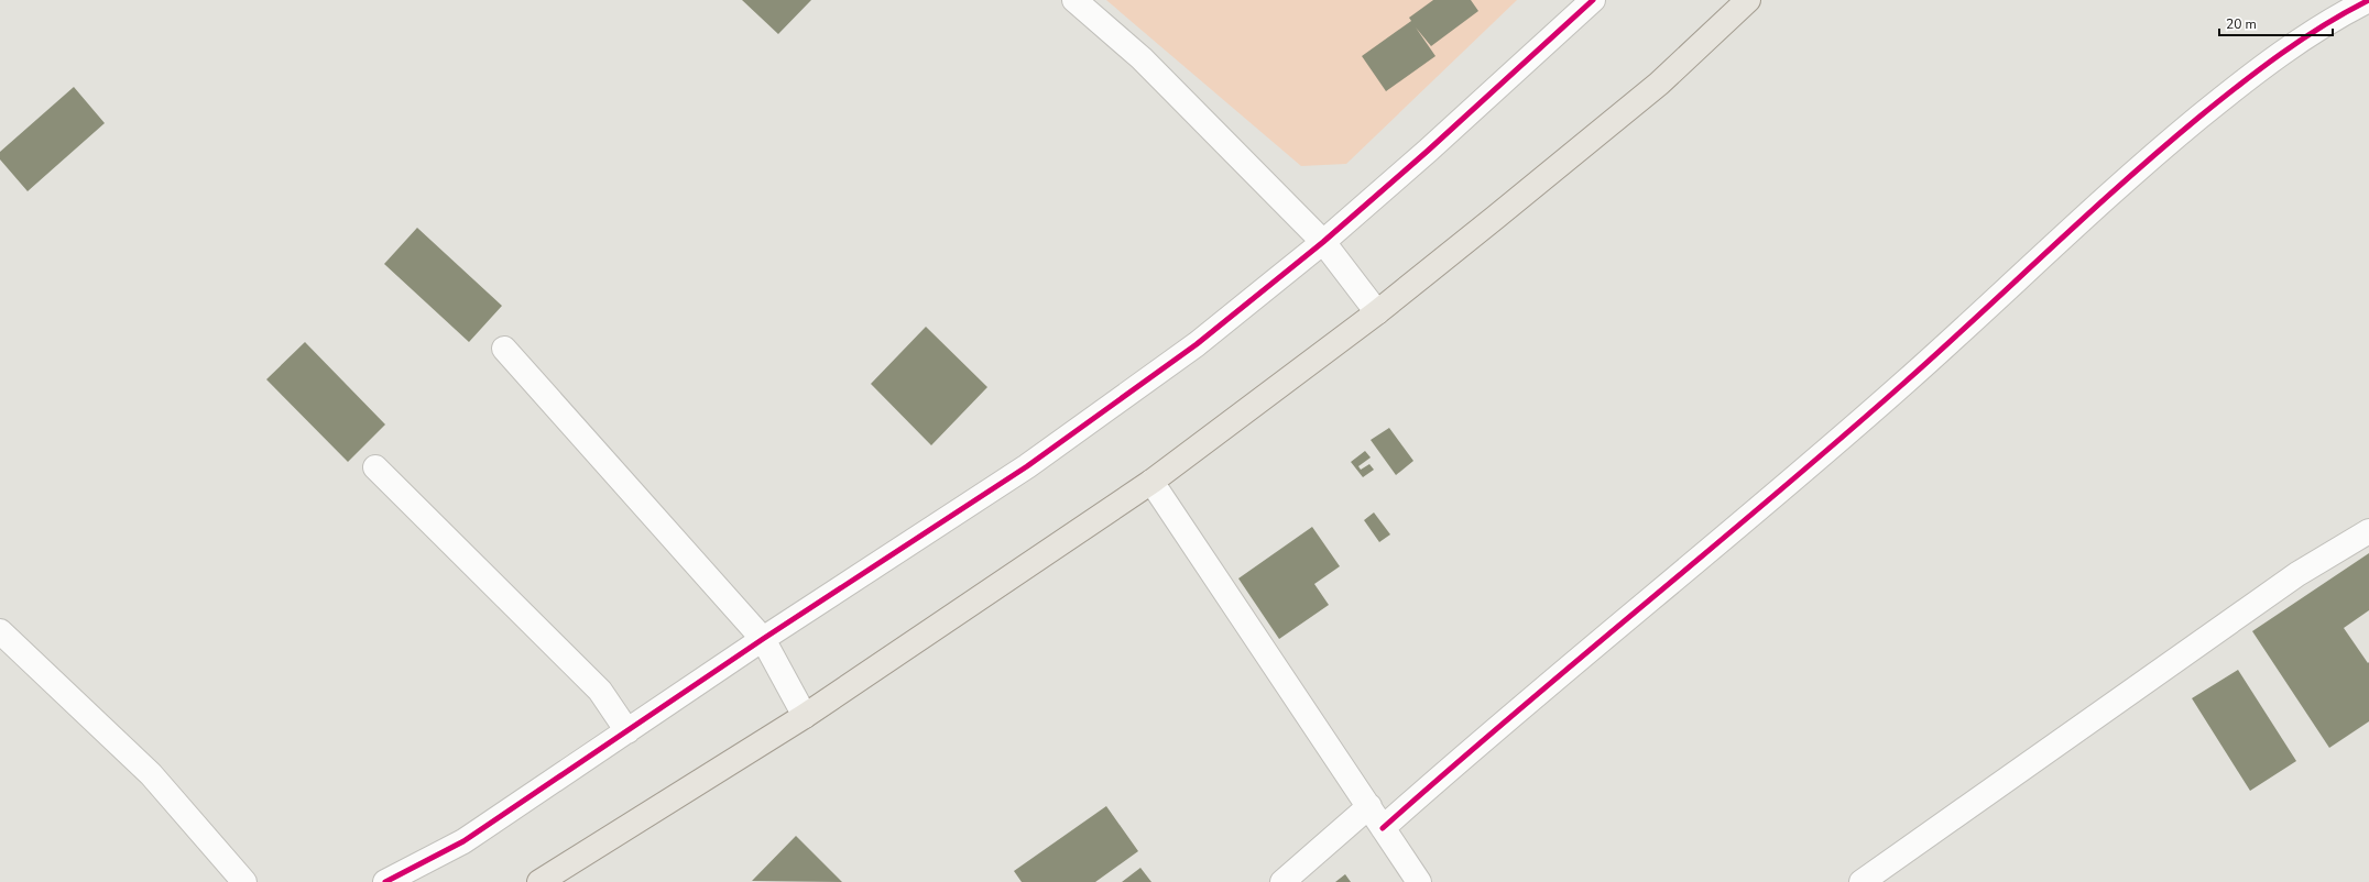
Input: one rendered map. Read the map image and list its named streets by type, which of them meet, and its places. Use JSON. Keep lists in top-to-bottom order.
{
  "scale_bar": "20 m"
}
